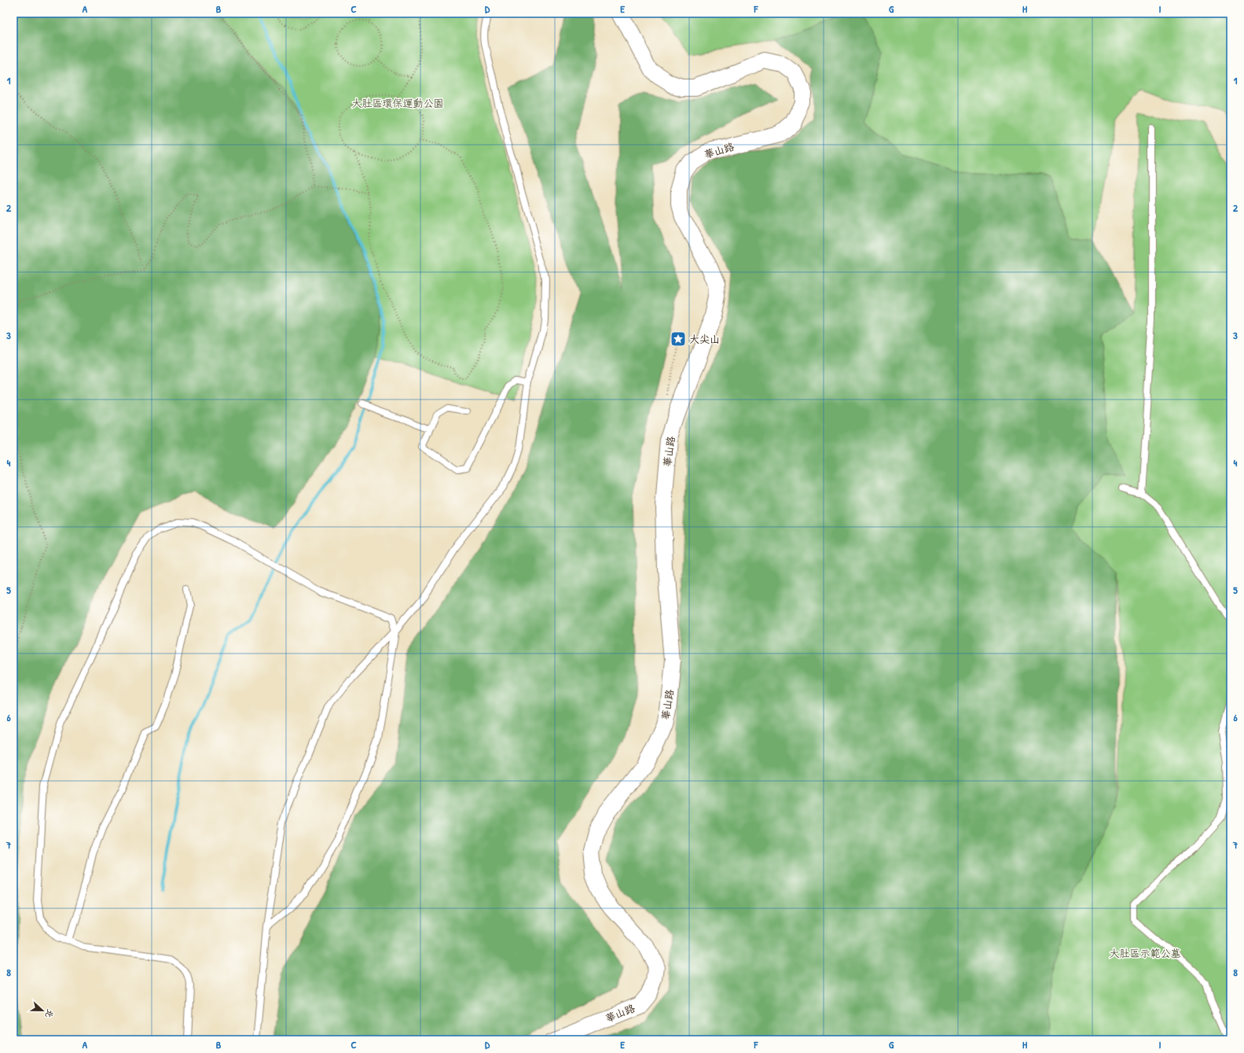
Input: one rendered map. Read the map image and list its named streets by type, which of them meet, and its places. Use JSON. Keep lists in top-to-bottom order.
{
  "streets": {
    "street": ["華山路"]
  },
  "parks": ["大肚區環保運動公園", "大肚區示範公墓"],
  "places": {
    "place": ["大尖山"]
  },
  "north": "right",
  "grid": {
    "columns": [
      "A",
      "B",
      "C",
      "D",
      "E",
      "F",
      "G",
      "H",
      "I"
    ],
    "rows": [
      "1",
      "2",
      "3",
      "4",
      "5",
      "6",
      "7",
      "8"
    ]
  }
}
